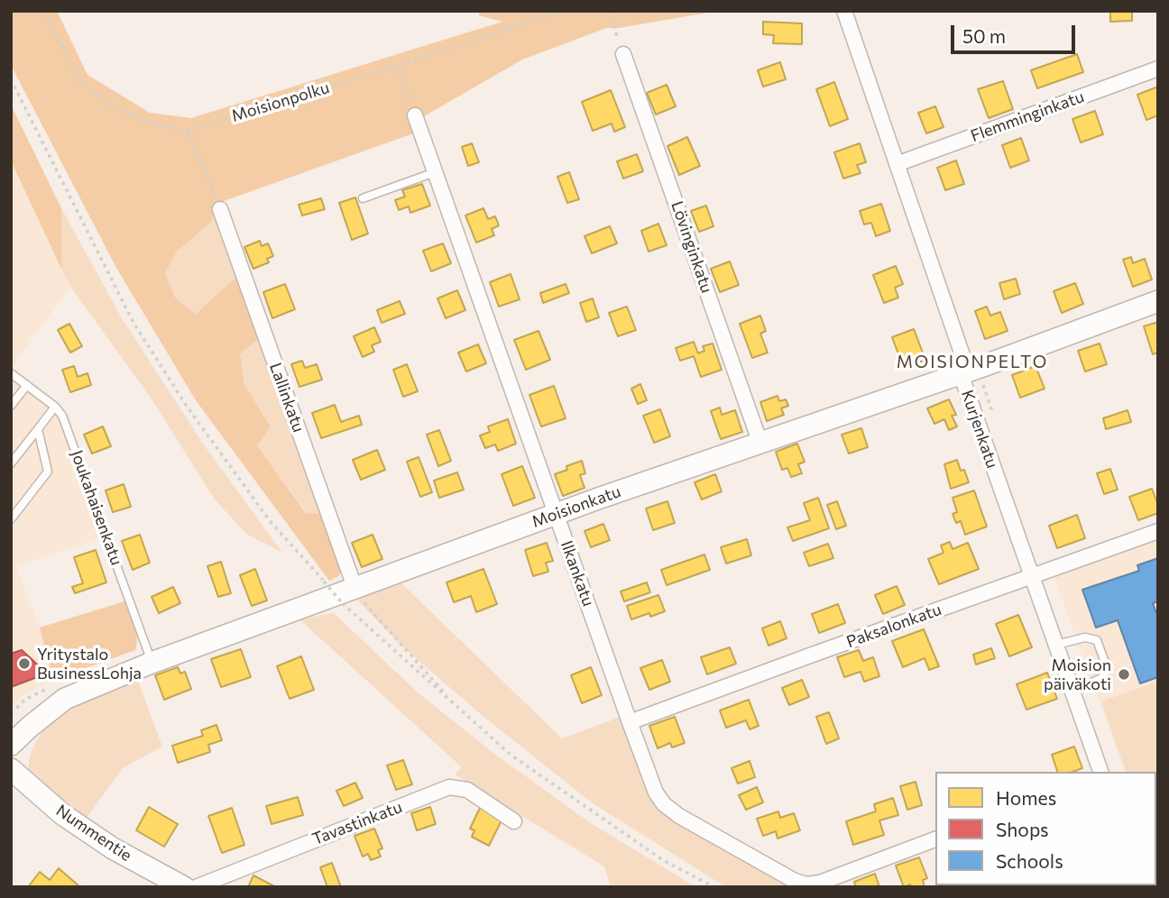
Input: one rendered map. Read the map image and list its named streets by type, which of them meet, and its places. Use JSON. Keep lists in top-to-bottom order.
{
  "streets": {
    "street": [
      "Flemminginkatu",
      "Lövinginkatu",
      "Lallinkatu",
      "Kurjenkatu",
      "Moisionkatu",
      "Ilkankatu",
      "Paksalonkatu",
      "Tavastinkatu",
      "Nummentie"
    ],
    "lane": ["Joukahaisenkatu"],
    "path": ["Moisionpolku"]
  },
  "crossings": [
    ["Flemminginkatu", "Kurjenkatu"],
    ["Lövinginkatu", "Moisionkatu"],
    ["Lallinkatu", "Moisionkatu"],
    ["Kurjenkatu", "Moisionkatu"],
    ["Kurjenkatu", "Paksalonkatu"],
    ["Moisionkatu", "Joukahaisenkatu"],
    ["Moisionkatu", "Ilkankatu"],
    ["Ilkankatu", "Paksalonkatu"]
  ],
  "districts": ["MOISIONPELTO"],
  "places": ["Yritystalo BusinessLohja", "Moision päiväkoti"],
  "legend": ["Homes", "Shops", "Schools"],
  "scale_bar": "50 m"
}
